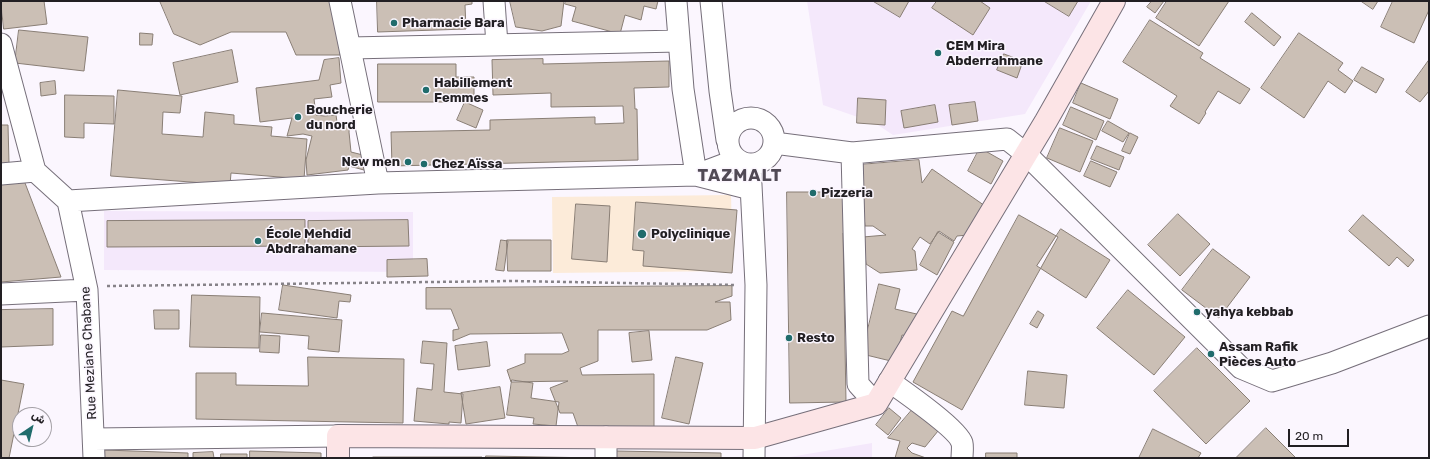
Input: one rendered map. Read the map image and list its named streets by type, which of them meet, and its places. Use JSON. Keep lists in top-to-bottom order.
{
  "streets": {
    "street": ["Rue Meziane Chabane"]
  },
  "districts": ["TAZMALT"],
  "places": [
    "Pharmacie Bara",
    "CEM Mira Abderrahmane",
    "Habillement Femmes",
    "Boucherie du nord",
    "New men",
    "Chez Aïssa",
    "Pizzeria",
    "Polyclinique",
    "École Mehdid Abdrahamane",
    "yahya kebbab",
    "Resto",
    "Assam Rafik Pièces Auto"
  ],
  "scale_bar": "20 m",
  "north": "top right"
}
